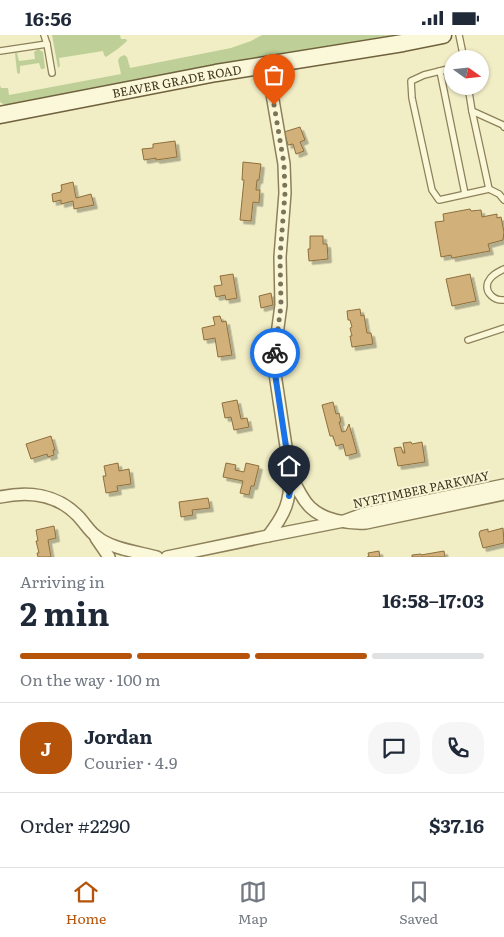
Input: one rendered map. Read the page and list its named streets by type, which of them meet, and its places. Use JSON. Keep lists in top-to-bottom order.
{
  "streets": {
    "main road": ["BEAVER GRADE ROAD"],
    "street": ["NYETIMBER PARKWAY"]
  },
  "north": "right",
  "page": {
    "status": "16:56",
    "heading": ["2 min", "Arriving in", "16:58–17:03"],
    "panel": [
      "Jordan",
      "Courier · 4.9",
      "Order #2290",
      "$37.16"
    ],
    "bar": "On the way · 100 m",
    "round": "J",
    "tabs": ["Home", "Map", "Saved"]
  }
}
